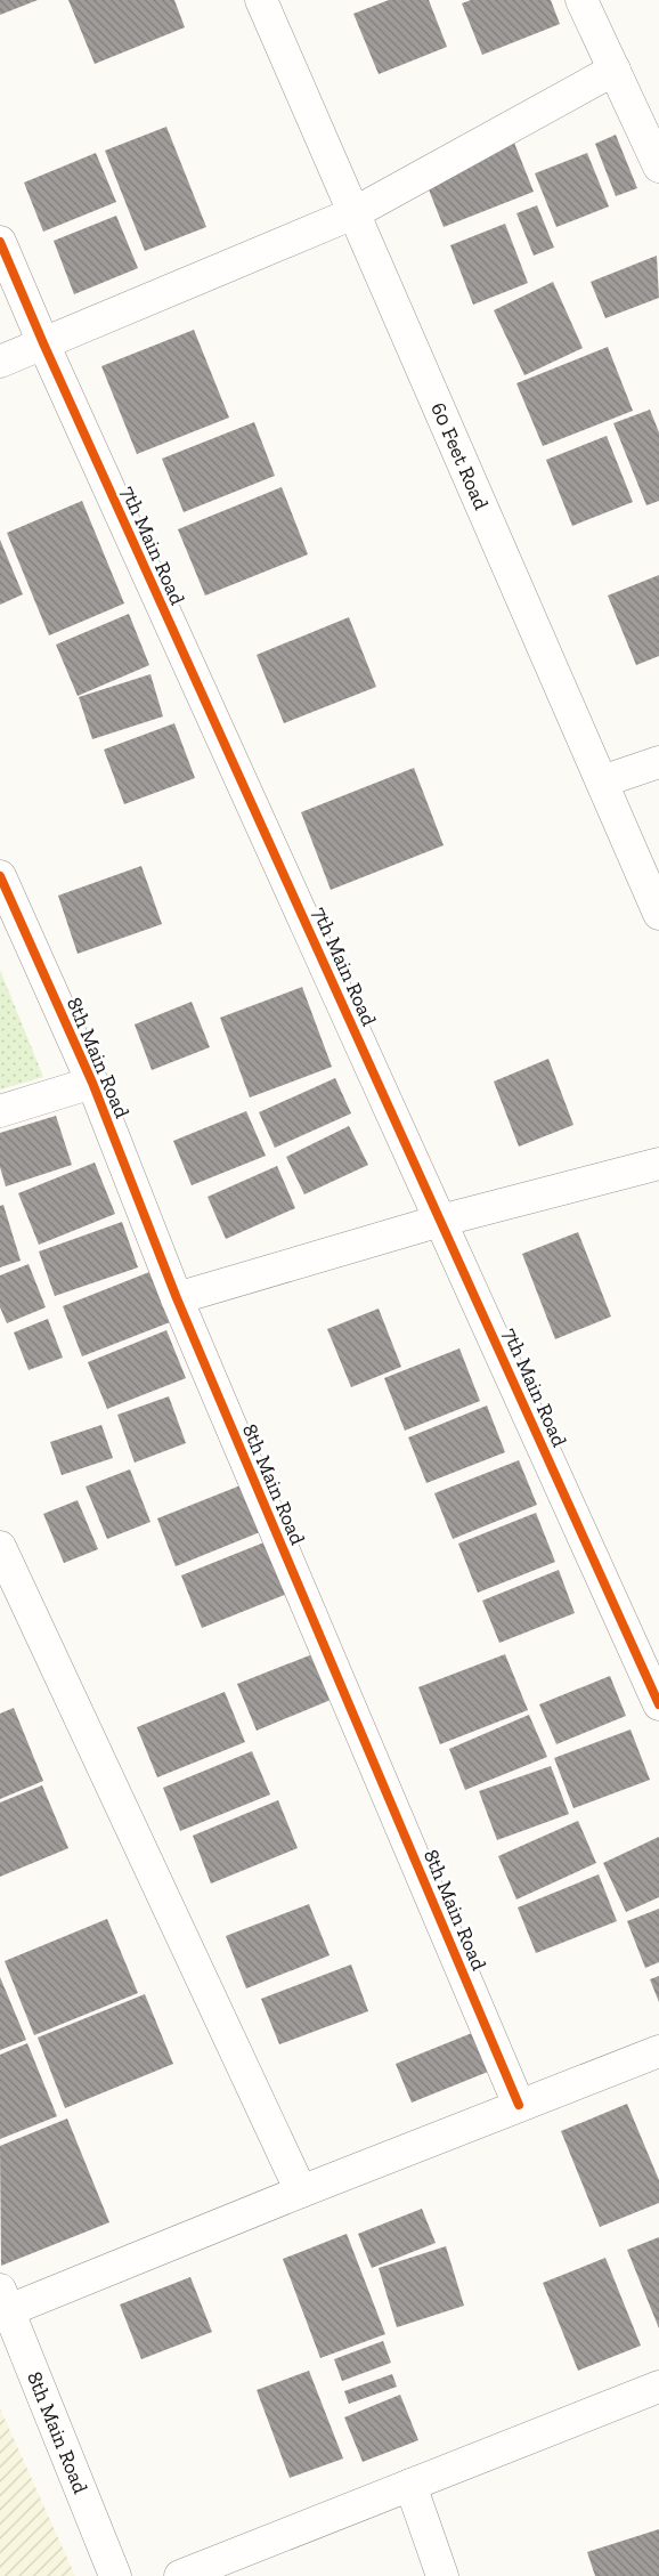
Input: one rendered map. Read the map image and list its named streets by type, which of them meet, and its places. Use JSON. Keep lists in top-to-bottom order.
{
  "streets": {
    "street": ["60 Feet Road", "7th Main Road", "8th Main Road"]
  }
}
